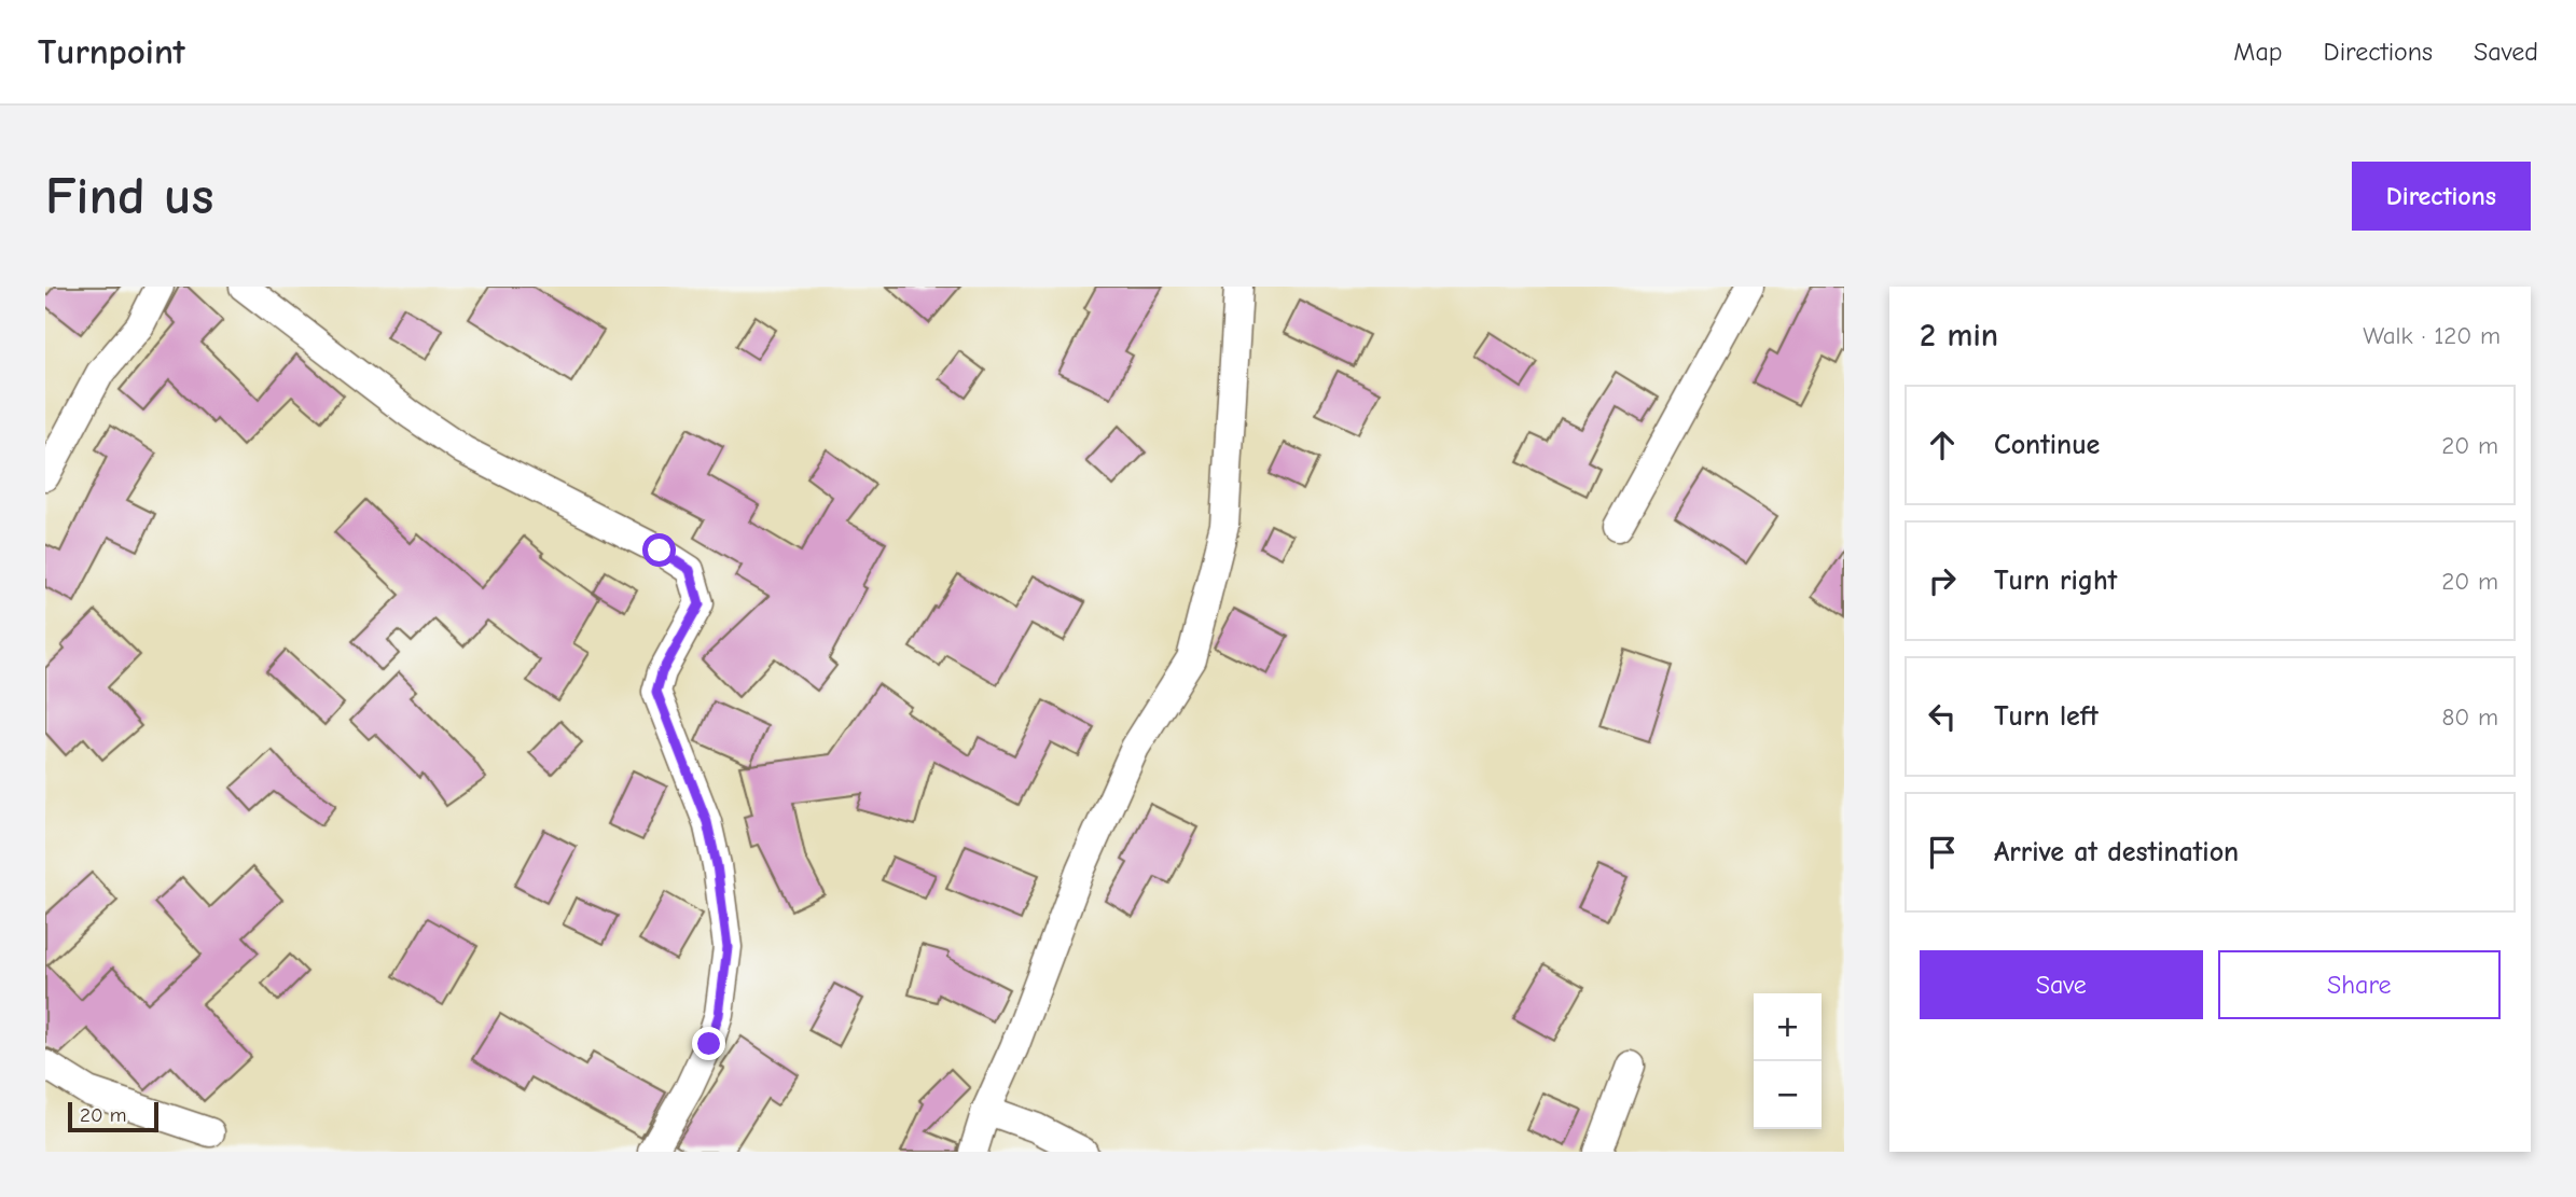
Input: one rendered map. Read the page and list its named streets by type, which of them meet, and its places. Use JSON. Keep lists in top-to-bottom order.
{
  "scale_bar": "20 m",
  "page": {
    "header": "Turnpoint",
    "nav": ["Map", "Directions", "Saved"],
    "buttons": [
      "Directions",
      ["Save", "Share"]
    ],
    "title": "Find us",
    "heading": ["2 min", "Walk · 120 m"],
    "list": [
      ["Continue", "20 m"],
      ["Turn right", "20 m"],
      ["Turn left", "80 m"],
      "Arrive at destination"
    ],
    "map_buttons": ["+", "−"],
    "scale": "20 m"
  }
}
